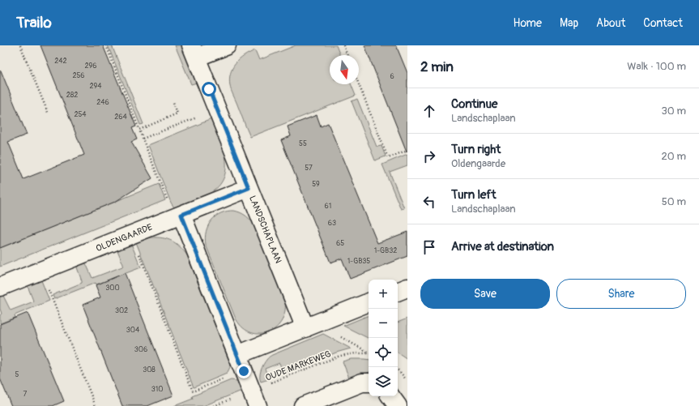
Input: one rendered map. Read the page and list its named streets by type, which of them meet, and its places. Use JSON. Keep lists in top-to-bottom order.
{
  "streets": {
    "street": ["LANDSCHAPLAAN", "OLDENGAARDE"],
    "path": ["OUDE MARKEWEG"]
  },
  "crossings": [
    ["LANDSCHAPLAAN", "OLDENGAARDE"]
  ],
  "house_numbers": [
    "242",
    "296",
    "256",
    "6",
    "294",
    "282",
    "246",
    "254",
    "264",
    "55",
    "57",
    "59",
    "61",
    "63",
    "65",
    "1-GB32",
    "1-GB35",
    "300",
    "302",
    "304",
    "306",
    "308",
    "5",
    "310",
    "7"
  ],
  "north": "bottom",
  "page": {
    "header": "Trailo",
    "nav": [
      "Home",
      "Map",
      "About",
      "Contact"
    ],
    "heading": ["2 min", "Walk · 100 m"],
    "list": [
      ["Continue", "Landschaplaan", "30 m"],
      ["Turn right", "Oldengaarde", "20 m"],
      ["Turn left", "Landschaplaan", "50 m"],
      "Arrive at destination"
    ],
    "buttons": ["Save", "Share"],
    "map_buttons": ["+", "−"]
  }
}
